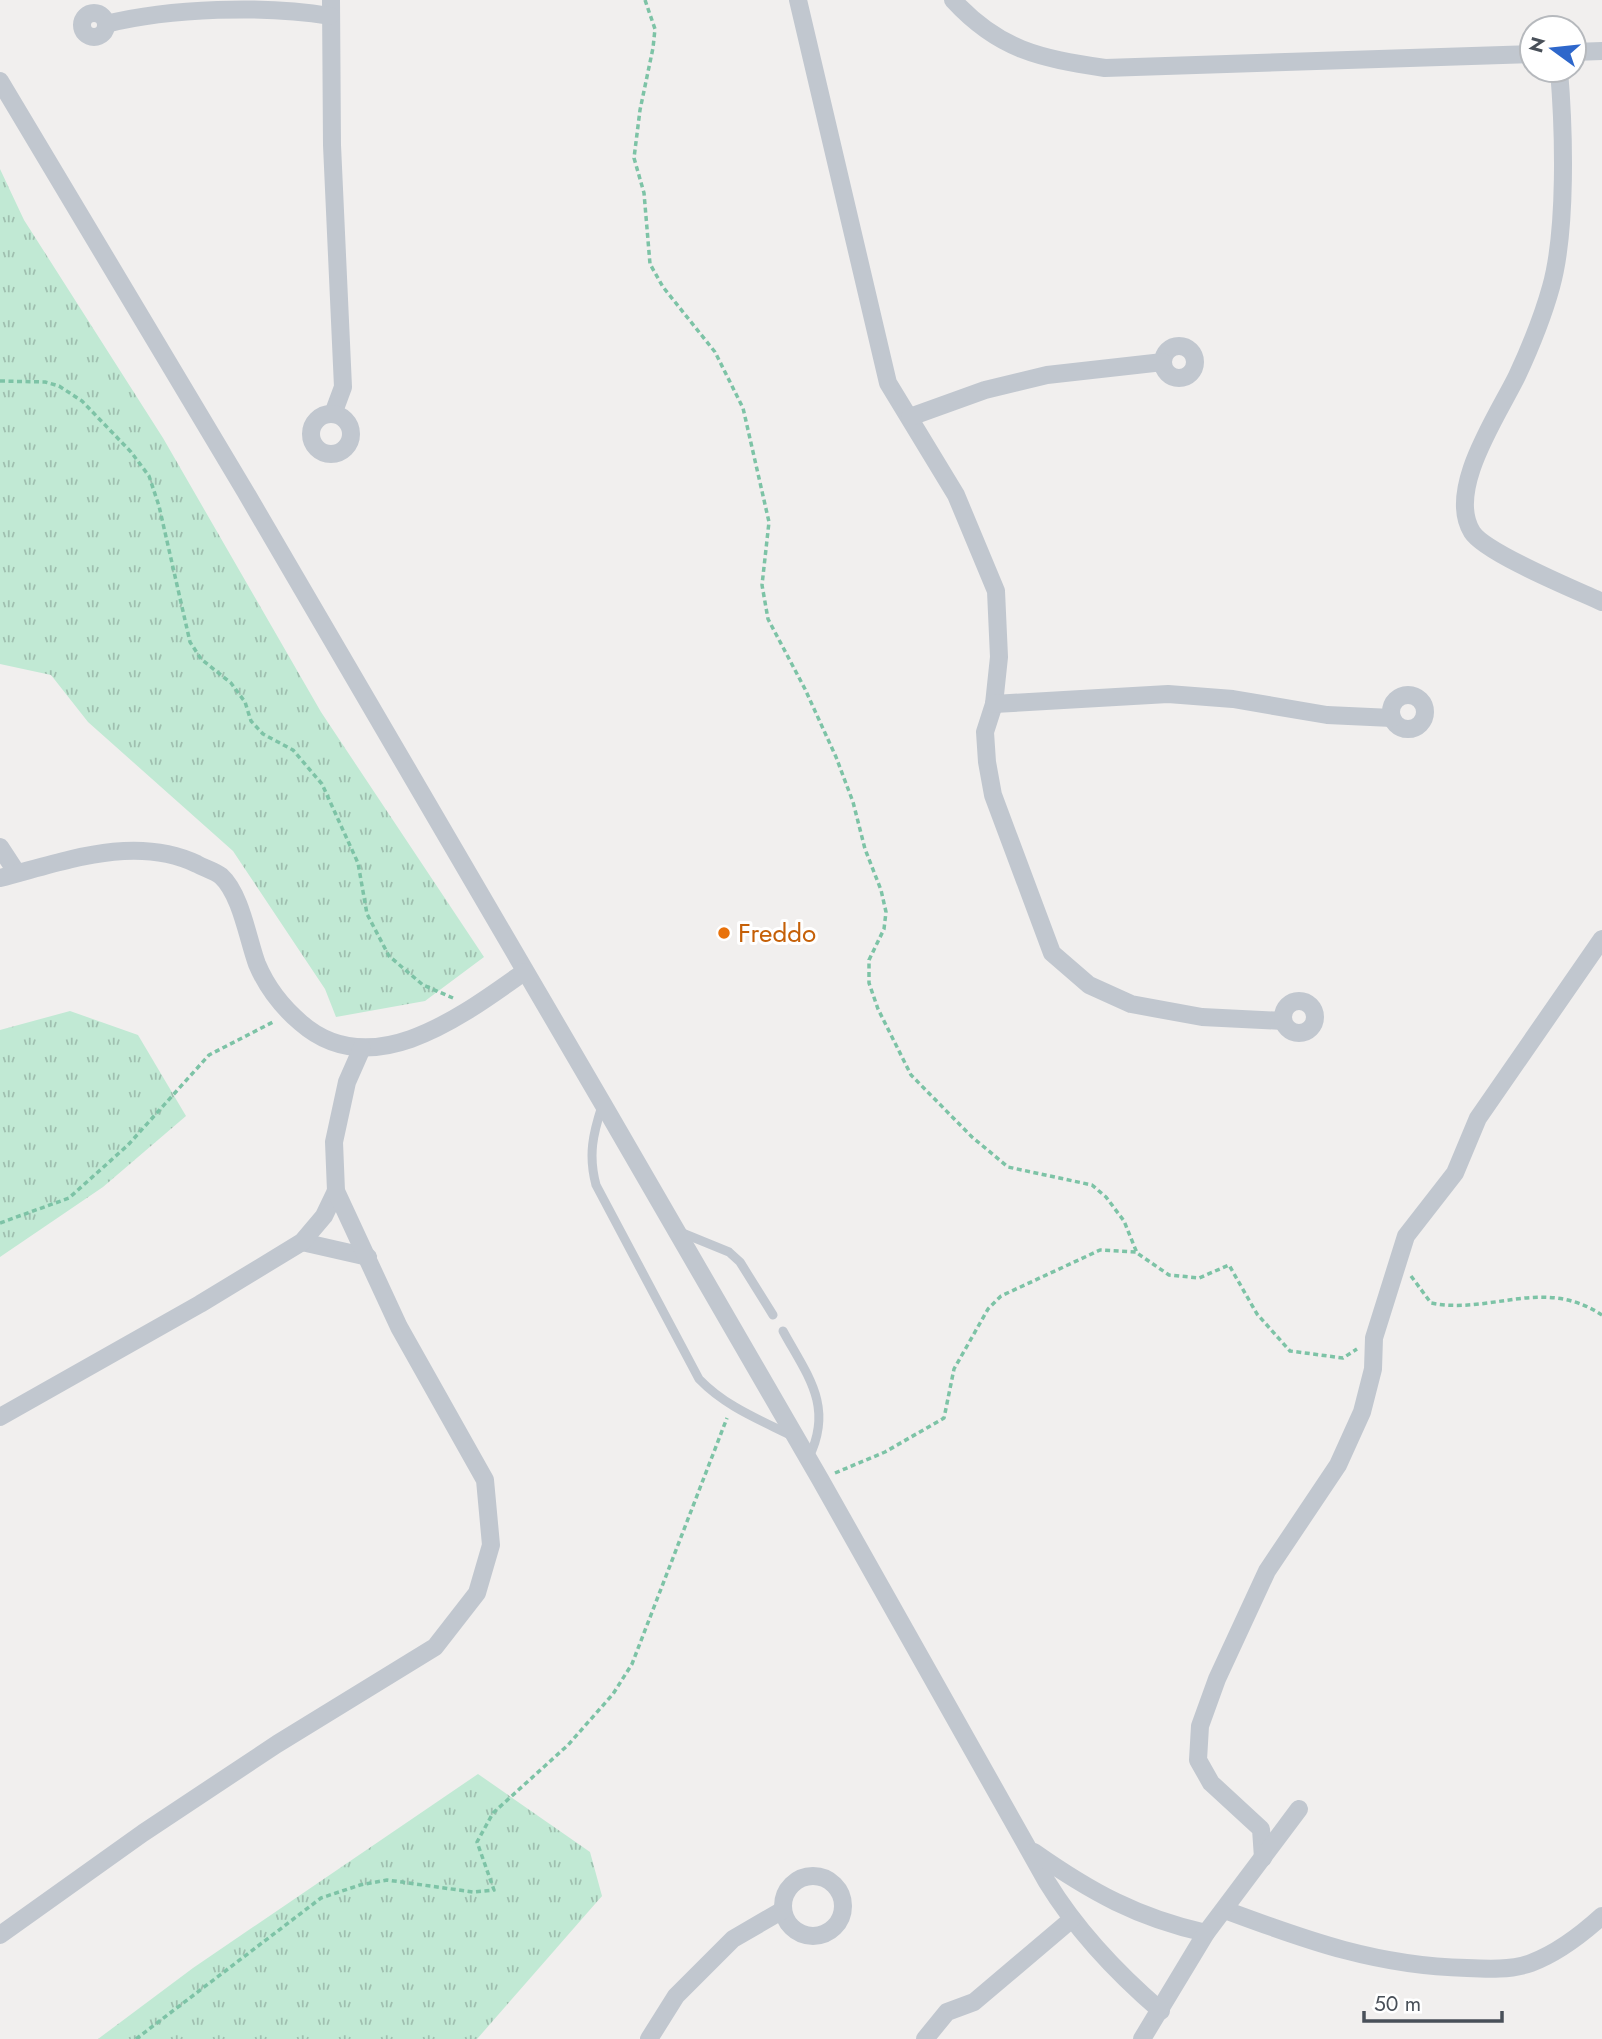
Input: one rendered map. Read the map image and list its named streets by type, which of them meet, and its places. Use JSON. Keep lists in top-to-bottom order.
{
  "places": ["Freddo"],
  "scale_bar": "50 m",
  "north": "left"
}
